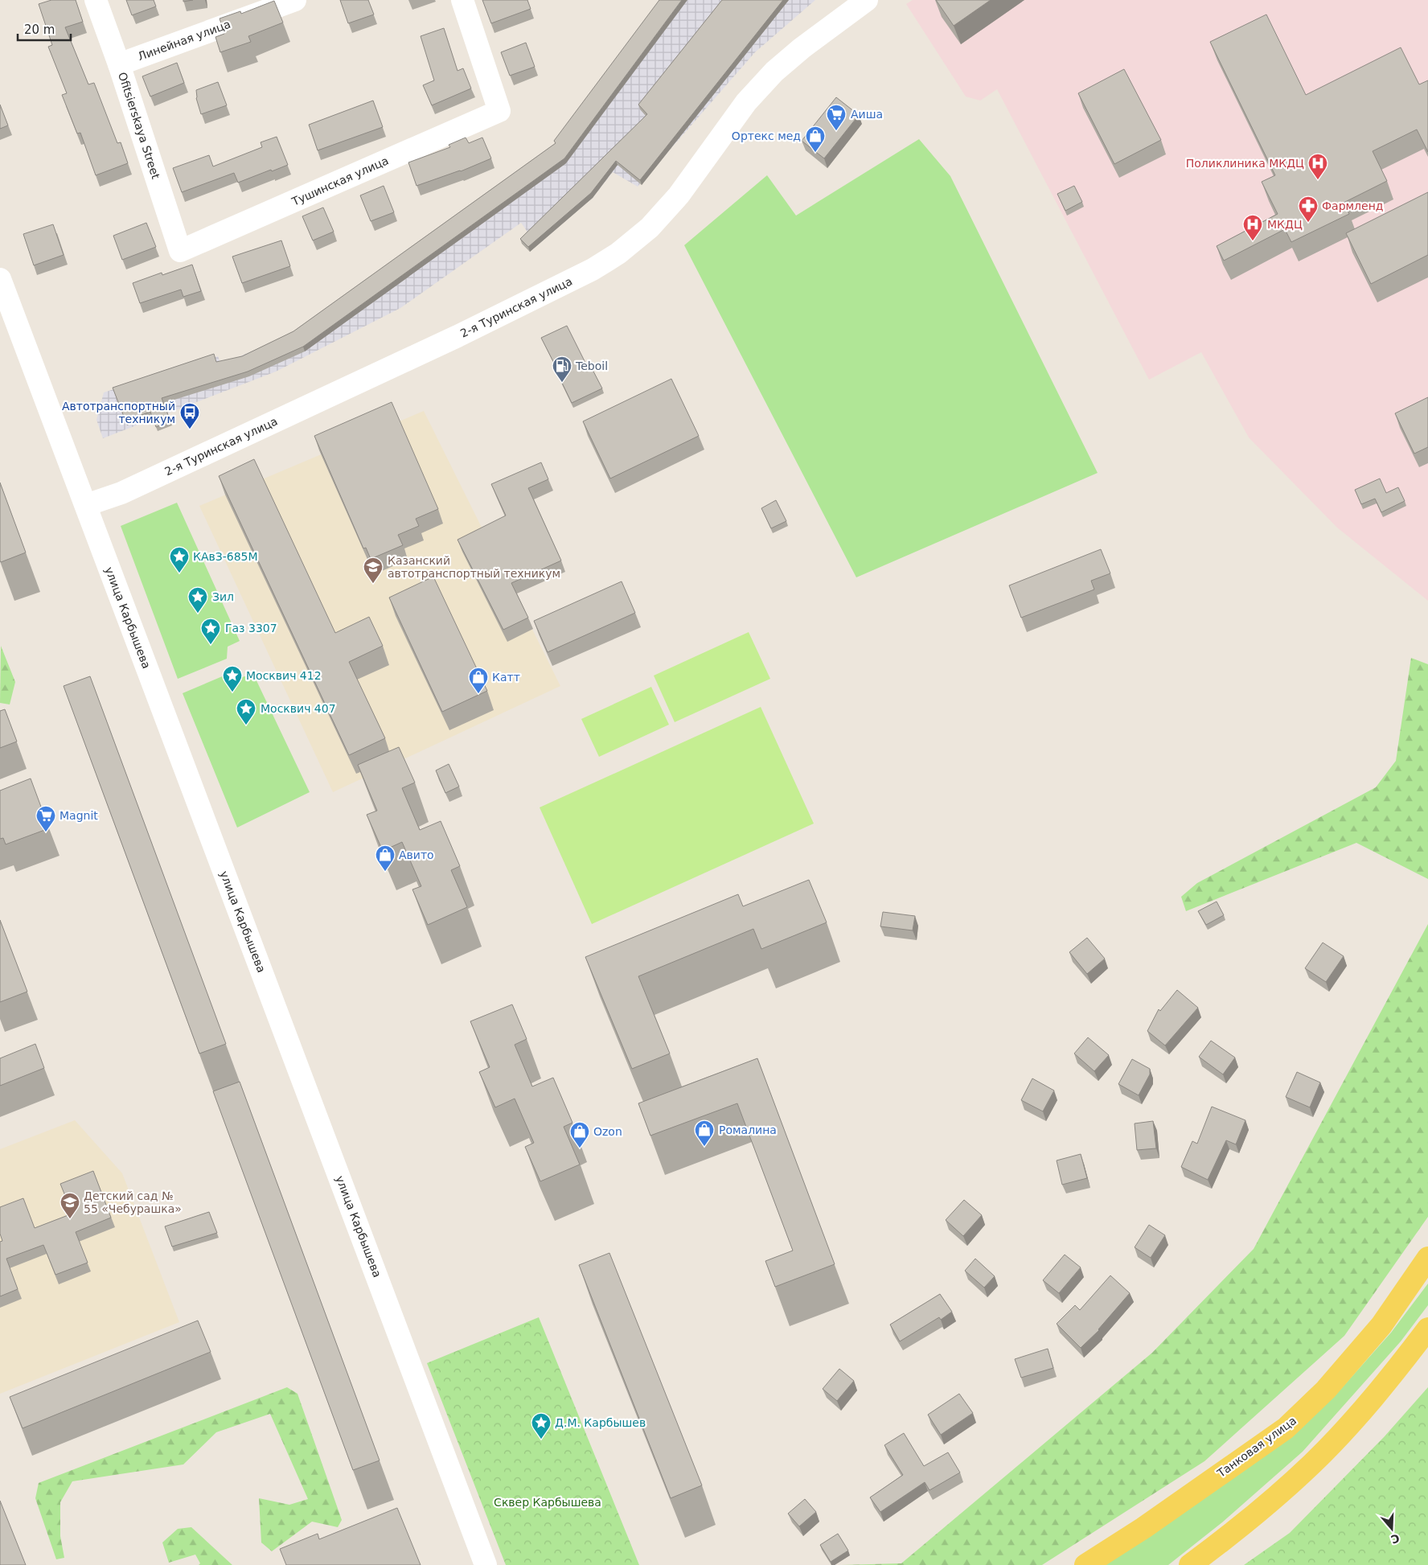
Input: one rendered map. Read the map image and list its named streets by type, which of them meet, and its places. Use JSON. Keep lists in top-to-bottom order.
{
  "streets": {
    "main road": ["Танковая улица"],
    "street": [
      "Линейная улица",
      "Ofitsierskaya Street",
      "Тушинская улица",
      "2-я Туринская улица",
      "улица Карбышева"
    ]
  },
  "crossings": [
    ["Линейная улица", "Ofitsierskaya Street"],
    ["Ofitsierskaya Street", "Тушинская улица"],
    ["2-я Туринская улица", "улица Карбышева"]
  ],
  "parks": ["Сквер Карбышева"],
  "places": {
    "supermarket": ["Аиша", "Magnit"],
    "shop": [
      "Ортекс мед",
      "Катт",
      "Авито",
      "Ромалина",
      "Ozon"
    ],
    "hospital": ["Поликлиника МКДЦ", "МКДЦ"],
    "pharmacy": ["Фармленд"],
    "fuel station": ["Teboil"],
    "bus stop": ["Автотранспортный техникум"],
    "place": [
      "КАвЗ-685М",
      "Зил",
      "Газ 3307",
      "Москвич 412",
      "Москвич 407",
      "Д.М. Карбышев"
    ],
    "school or university": ["Казанский автотранспортный техникум", "Детский сад № 55 «Чебурашка»"]
  },
  "scale_bar": "20 m",
  "north": "bottom"
}
